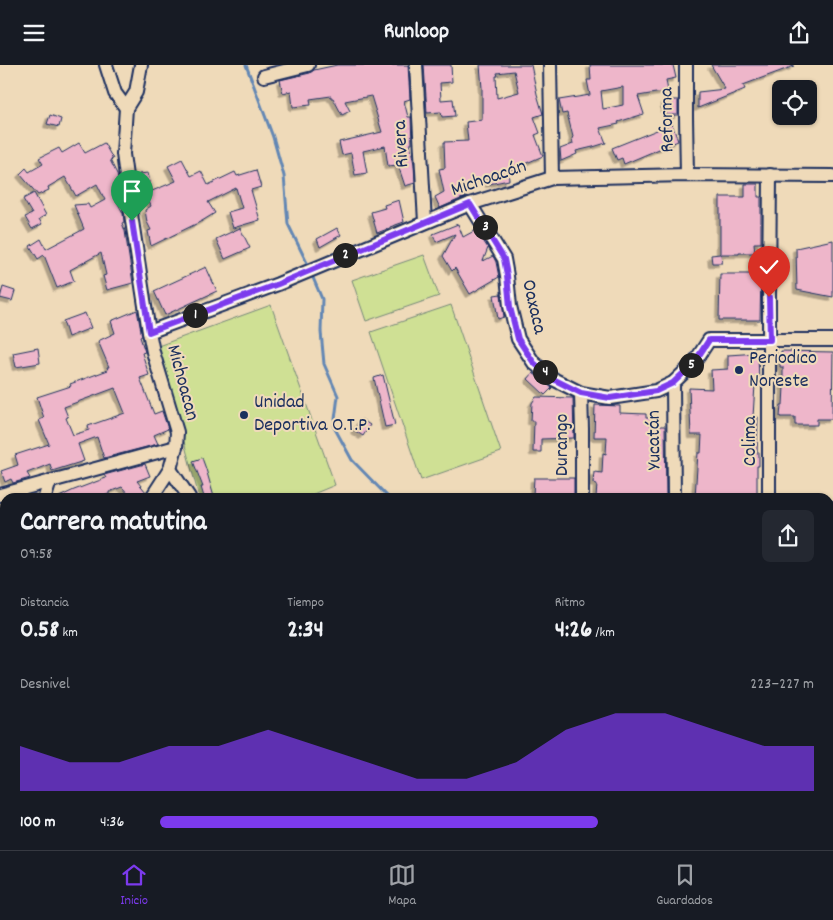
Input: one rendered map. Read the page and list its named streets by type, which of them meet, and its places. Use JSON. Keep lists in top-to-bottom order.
{
  "streets": {
    "street": [
      "Reforma",
      "Rivera",
      "Michoacán",
      "Oaxaca",
      "Michoacan",
      "Yucatán",
      "Colima",
      "Durango"
    ]
  },
  "crossings": [
    ["Reforma", "Michoacán"],
    ["Rivera", "Michoacán"],
    ["Michoacán", "Oaxaca"],
    ["Michoacán", "Michoacan"],
    ["Michoacán", "Colima"],
    ["Oaxaca", "Yucatán"],
    ["Oaxaca", "Colima"],
    ["Oaxaca", "Durango"]
  ],
  "places": ["Periodico Noreste", "Unidad Deportiva O.T.P."],
  "page": {
    "header": "Runloop",
    "pins": [
      "3",
      "2",
      "1",
      "5",
      "4"
    ],
    "heading": ["Carrera matutina", "09:58"],
    "stats": [
      ["Distancia", "0.58 km"],
      ["Tiempo", "2:34"],
      ["Ritmo", "4:26 /km"]
    ],
    "chart": ["Desnivel", "223–227 m"],
    "list": [
      {
        "name": "100 m",
        "note": "4:36"
      }
    ],
    "tabs": ["Inicio", "Mapa", "Guardados"]
  }
}
